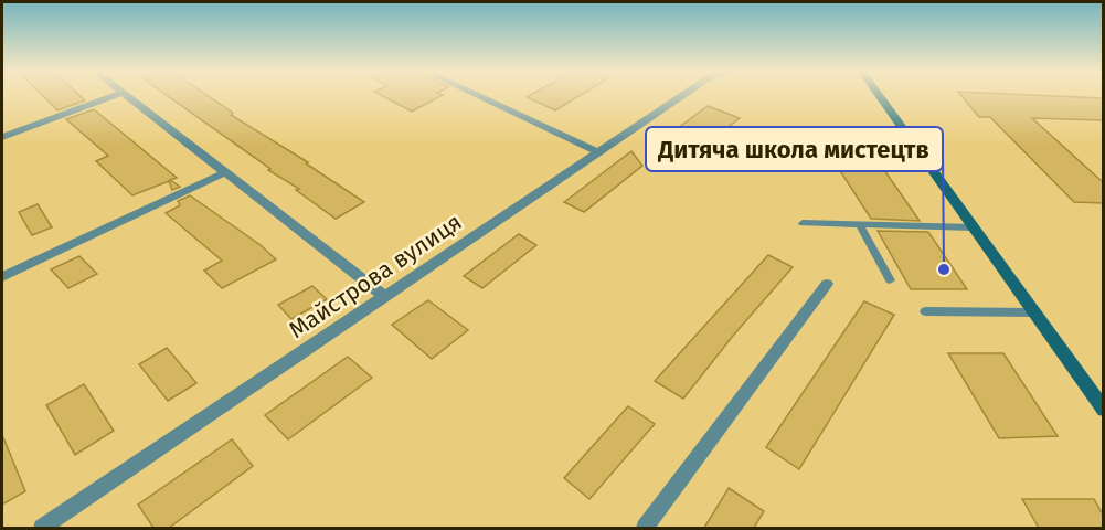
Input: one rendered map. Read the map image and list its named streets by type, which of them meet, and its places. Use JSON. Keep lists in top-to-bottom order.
{
  "streets": {
    "street": ["Майстрова вулиця"]
  },
  "places": ["Дитяча школа мистецтв"]
}
